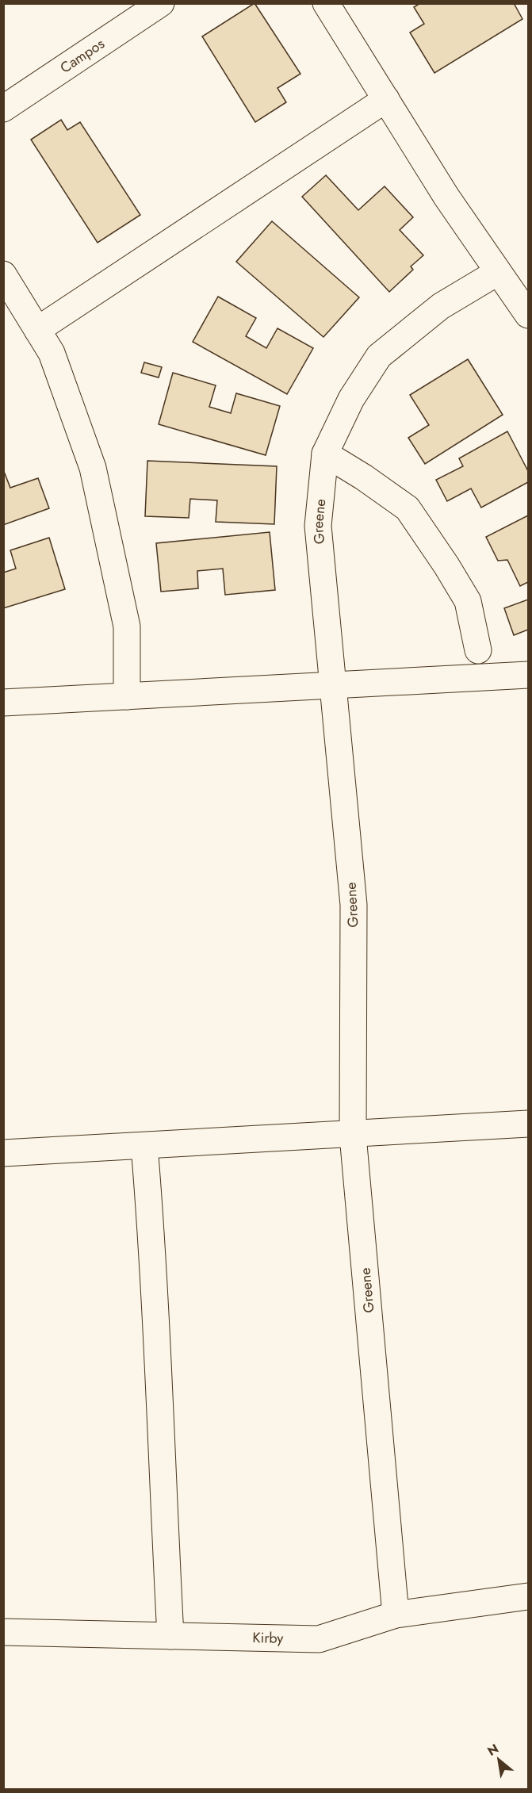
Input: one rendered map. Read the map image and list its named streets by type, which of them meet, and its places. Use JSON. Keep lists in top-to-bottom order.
{
  "streets": {
    "street": ["Campos", "Greene", "Kirby"]
  },
  "crossings": [
    ["Greene", "Kirby"]
  ],
  "north": "top left"
}
